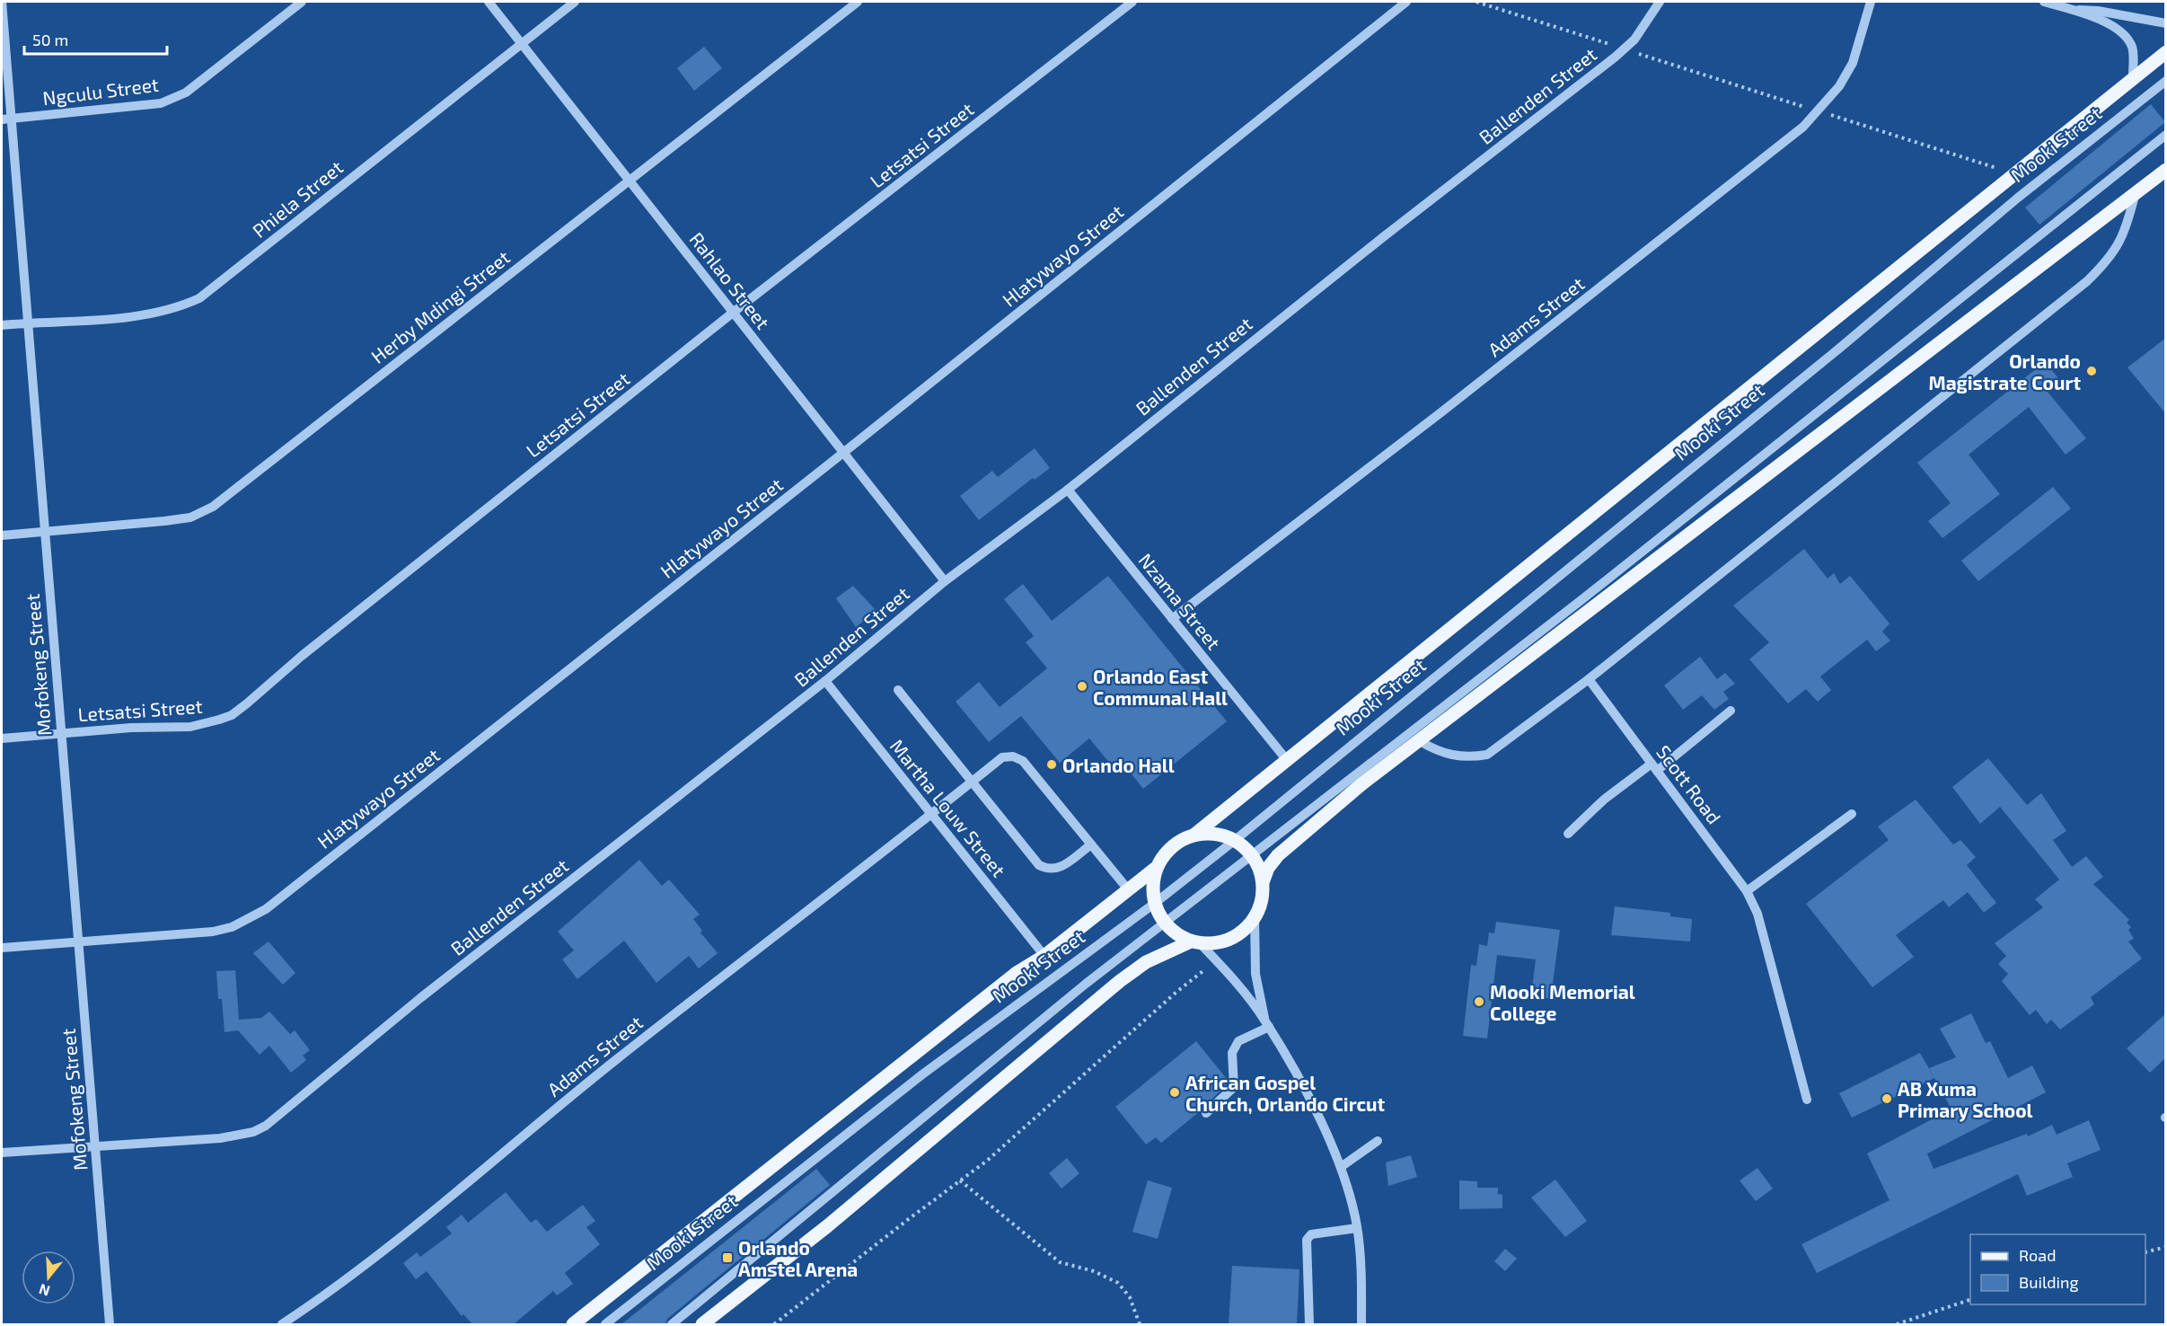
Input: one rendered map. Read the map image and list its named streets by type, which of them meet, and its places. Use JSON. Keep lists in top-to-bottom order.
{
  "streets": {
    "main road": ["Mooki Street"],
    "street": [
      "Ngculu Street",
      "Ballenden Street",
      "Letsatsi Street",
      "Phiela Street",
      "Hlatywayo Street",
      "Rahlao Street",
      "Herby Mdingi Street",
      "Adams Street",
      "Nzama Street",
      "Mofokeng Street",
      "Scott Road",
      "Martha Louw Street"
    ]
  },
  "crossings": [
    ["Ngculu Street", "Mofokeng Street"],
    ["Ballenden Street", "Rahlao Street"],
    ["Ballenden Street", "Nzama Street"],
    ["Ballenden Street", "Mofokeng Street"],
    ["Ballenden Street", "Martha Louw Street"],
    ["Mooki Street", "Adams Street"],
    ["Mooki Street", "Nzama Street"],
    ["Mooki Street", "Martha Louw Street"],
    ["Letsatsi Street", "Rahlao Street"],
    ["Letsatsi Street", "Mofokeng Street"],
    ["Phiela Street", "Rahlao Street"],
    ["Phiela Street", "Mofokeng Street"],
    ["Hlatywayo Street", "Rahlao Street"],
    ["Hlatywayo Street", "Mofokeng Street"],
    ["Rahlao Street", "Herby Mdingi Street"],
    ["Herby Mdingi Street", "Mofokeng Street"],
    ["Adams Street", "Nzama Street"],
    ["Adams Street", "Martha Louw Street"]
  ],
  "places": {
    "other": [
      "Orlando Magistrate Court",
      "Orlando East Communal Hall",
      "Orlando Hall",
      "Mooki Memorial College",
      "African Gospel Church, Orlando Circut",
      "AB Xuma Primary School"
    ],
    "transit": ["Orlando Amstel Arena"]
  },
  "legend": ["Road", "Building"],
  "scale_bar": "50 m",
  "north": "bottom"
}
